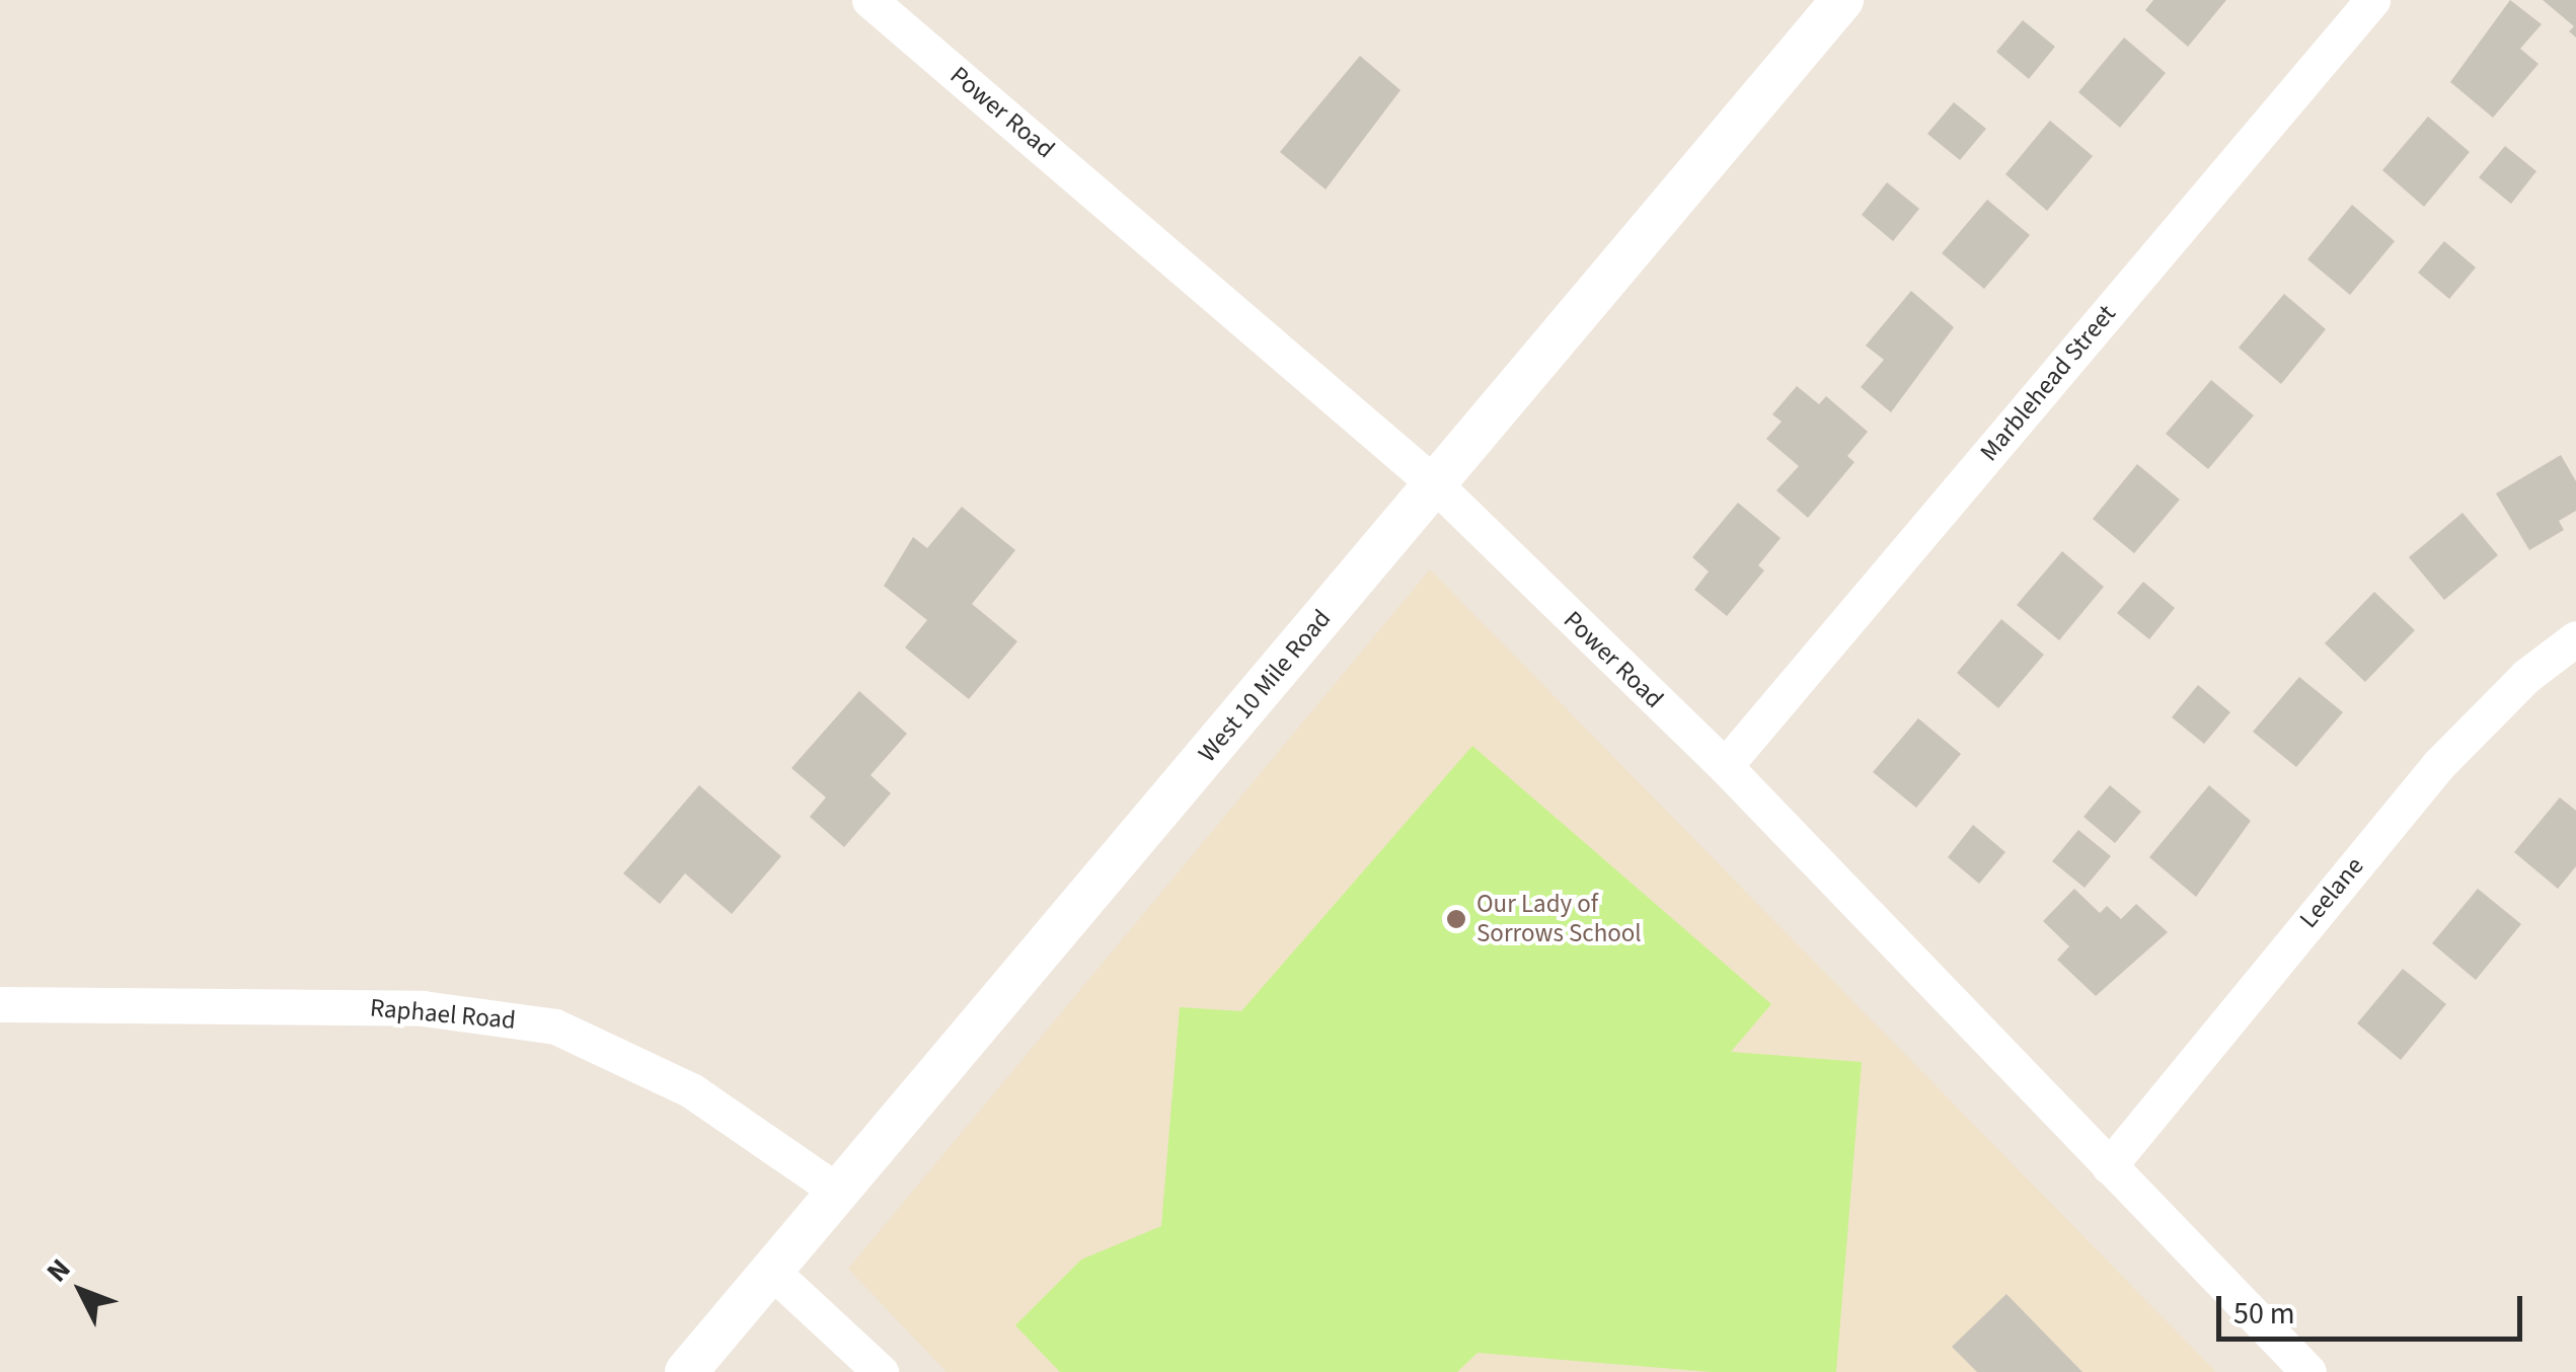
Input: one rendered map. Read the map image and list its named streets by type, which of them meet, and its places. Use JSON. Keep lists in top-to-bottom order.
{
  "streets": {
    "street": [
      "Power Road",
      "Marblehead Street",
      "West 10 Mile Road",
      "Leelane",
      "Raphael Road"
    ]
  },
  "crossings": [
    ["Power Road", "Marblehead Street"],
    ["Power Road", "West 10 Mile Road"],
    ["Power Road", "Leelane"],
    ["West 10 Mile Road", "Raphael Road"]
  ],
  "places": ["Our Lady of Sorrows School"],
  "scale_bar": "50 m",
  "north": "top left"
}
